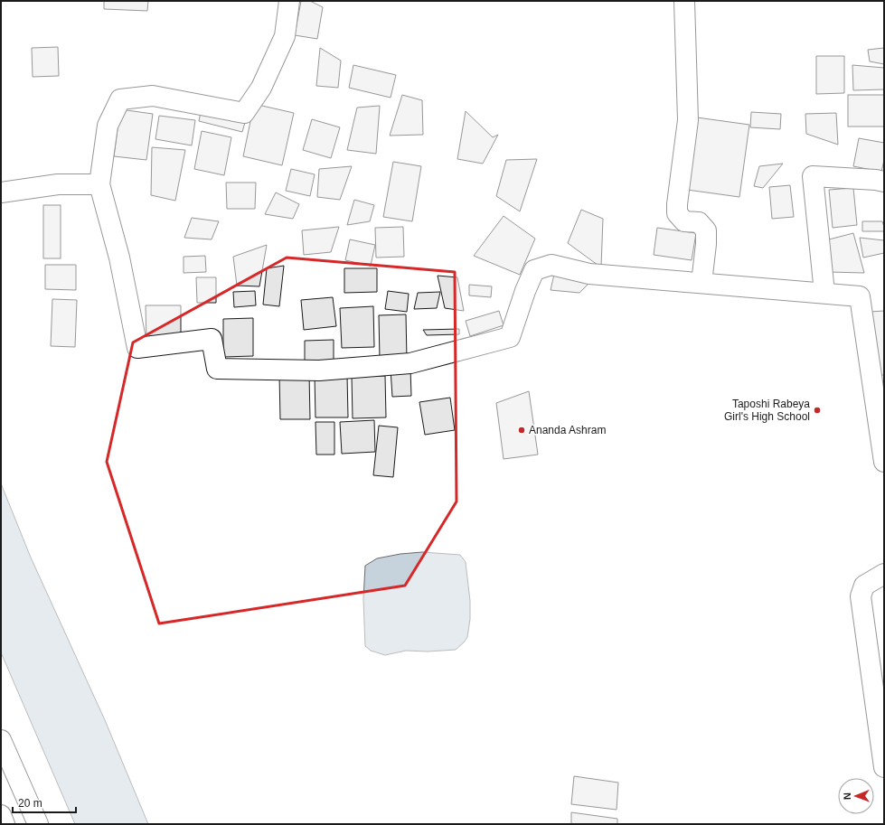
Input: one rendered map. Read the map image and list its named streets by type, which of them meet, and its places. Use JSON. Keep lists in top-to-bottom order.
{
  "places": ["Taposhi Rabeya Girl's High School", "Ananda Ashram"],
  "scale_bar": "20 m",
  "north": "left"
}
